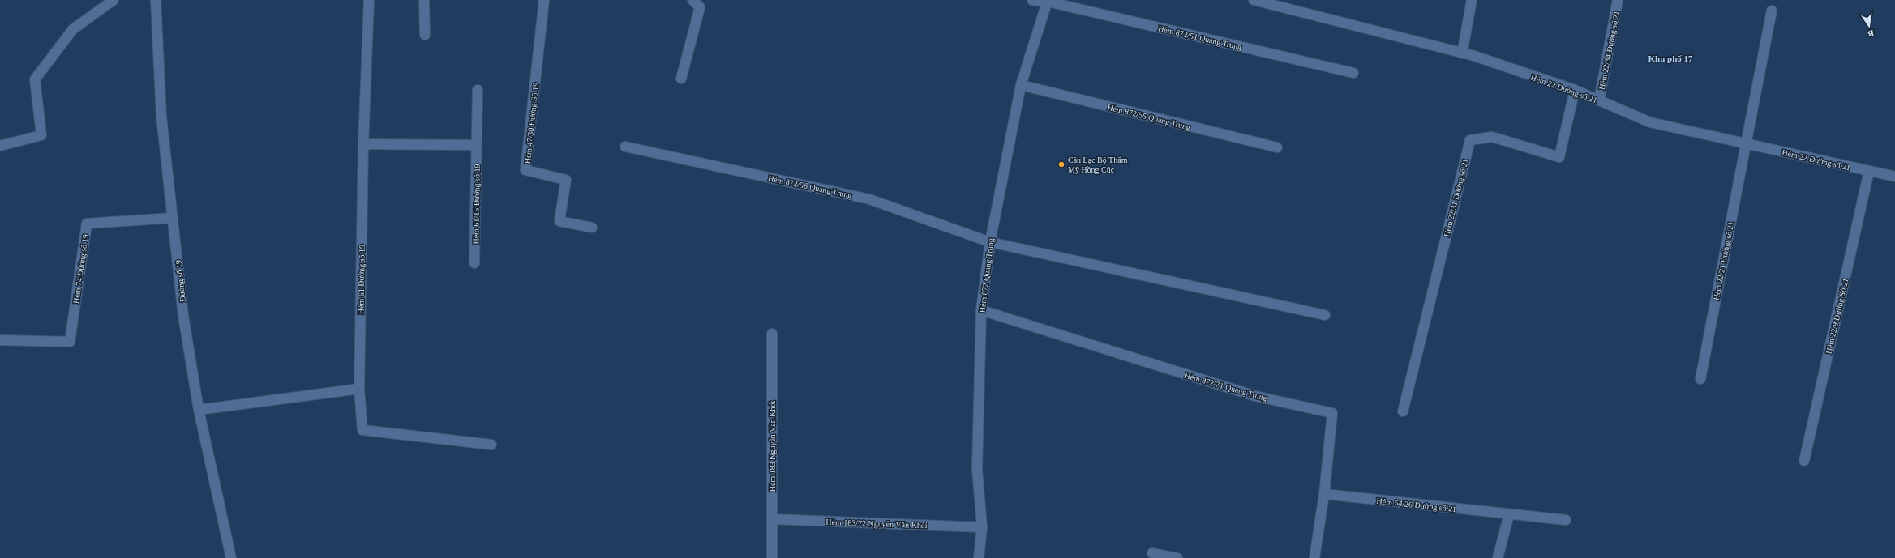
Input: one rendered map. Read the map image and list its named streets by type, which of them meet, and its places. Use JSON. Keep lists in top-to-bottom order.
{
  "streets": {
    "street": [
      "Hẻm 872/51 Quang Trung",
      "Hẻm 22/34 Đường số 21",
      "Hẻm 22 Đường số 21",
      "Hẻm 872/55 Quang Trung",
      "Hẻm 47/30 Đường Số 19",
      "Hẻm 872/56 Quang Trung",
      "Hẻm 22/31 Đường số 21",
      "Hẻm 61/15 Đường số 19",
      "Hẻm 22/21 Đường số 21",
      "Hẻm 74 Đường số 19",
      "Hẻm 872 Quang Trung",
      "Hẻm 61 Đường số 19",
      "Đường số 19",
      "Hẻm 22/9 Đường Số 21",
      "Hẻm 872/71 Quang Trung",
      "Hẻm 183 Nguyễn Văn Khối",
      "Hẻm 54/26 Đường số 21",
      "Hẻm 183/72 Nguyễn Văn Khối"
    ]
  },
  "crossings": [
    ["Hẻm 872/51 Quang Trung", "Hẻm 872 Quang Trung"],
    ["Hẻm 22/34 Đường số 21", "Hẻm 22 Đường số 21"],
    ["Hẻm 22 Đường số 21", "Hẻm 22/31 Đường số 21"],
    ["Hẻm 22 Đường số 21", "Hẻm 22/21 Đường số 21"],
    ["Hẻm 22 Đường số 21", "Hẻm 22/9 Đường Số 21"],
    ["Hẻm 872/55 Quang Trung", "Hẻm 872 Quang Trung"],
    ["Hẻm 872/56 Quang Trung", "Hẻm 872 Quang Trung"],
    ["Hẻm 74 Đường số 19", "Đường số 19"],
    ["Hẻm 872 Quang Trung", "Hẻm 872/71 Quang Trung"],
    ["Hẻm 872 Quang Trung", "Hẻm 183/72 Nguyễn Văn Khối"],
    ["Hẻm 872/71 Quang Trung", "Hẻm 54/26 Đường số 21"],
    ["Hẻm 183 Nguyễn Văn Khối", "Hẻm 183/72 Nguyễn Văn Khối"]
  ],
  "districts": ["Khu phố 17"],
  "places": ["Câu Lạc Bộ Thẩm Mỹ Hồng Cúc"],
  "north": "bottom"
}
